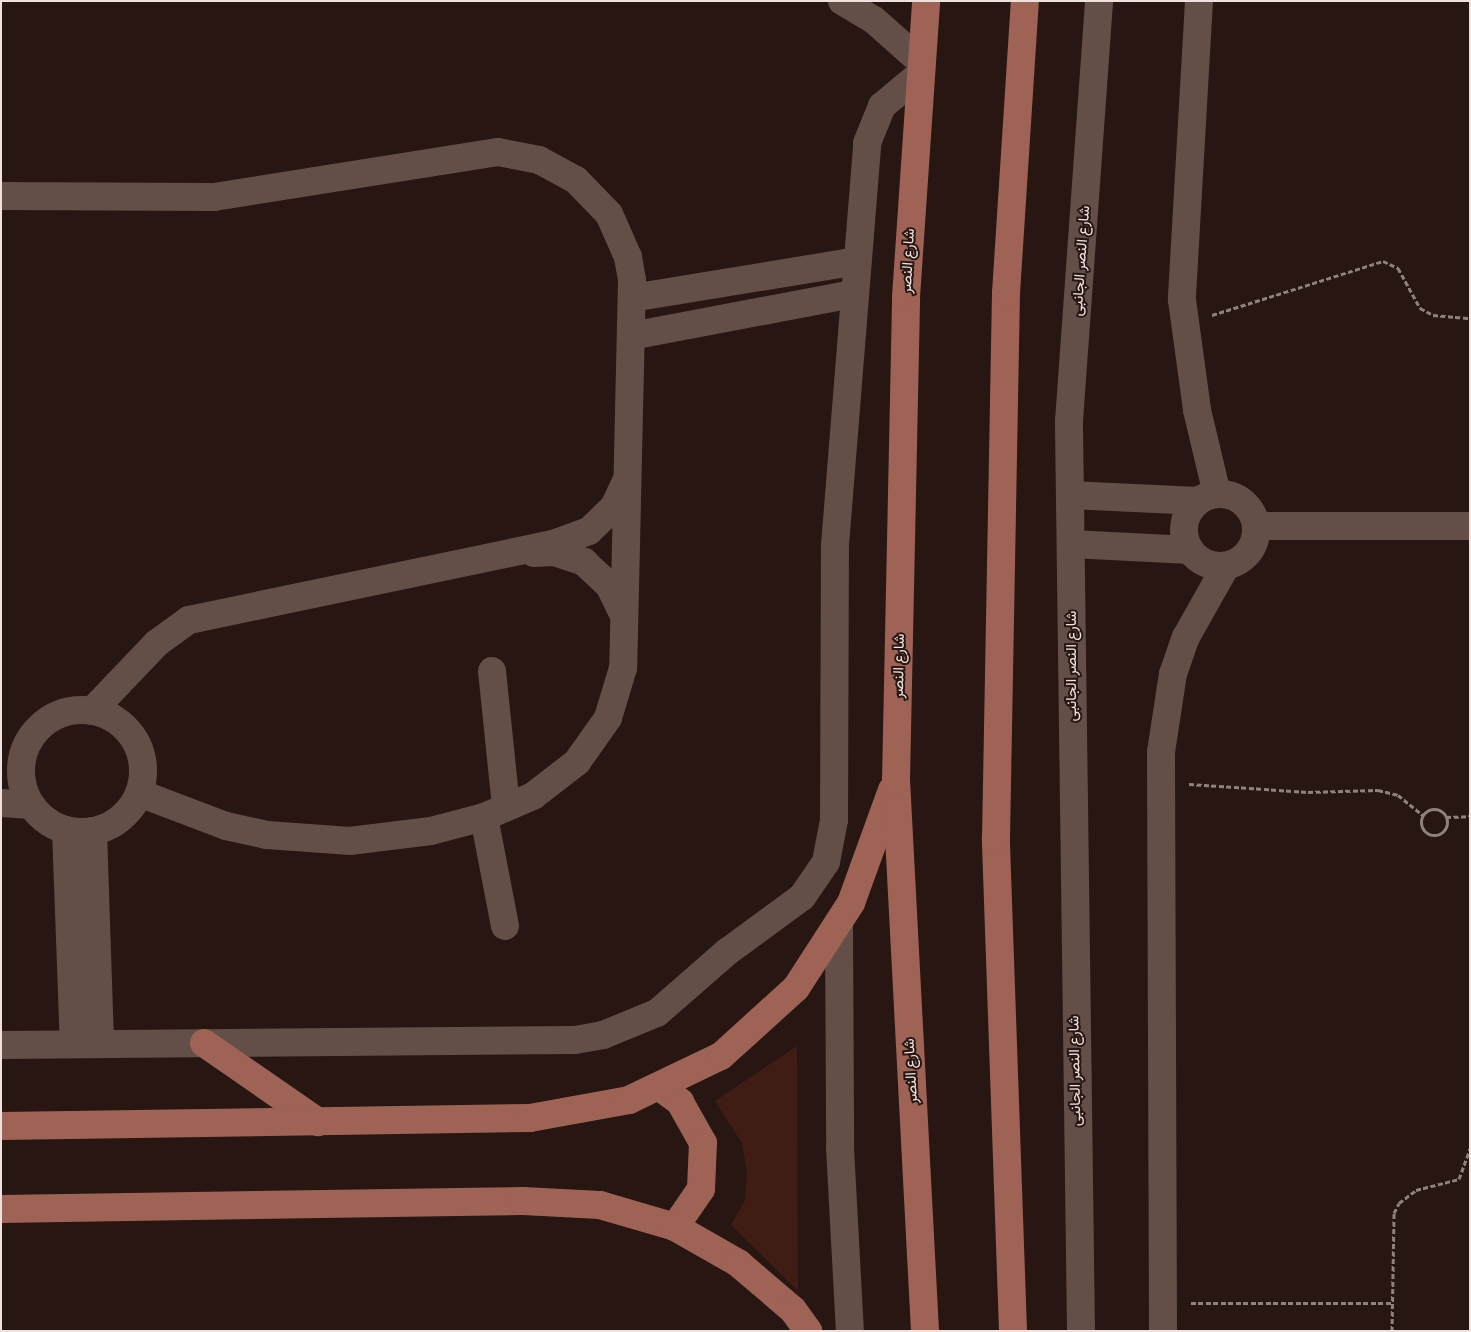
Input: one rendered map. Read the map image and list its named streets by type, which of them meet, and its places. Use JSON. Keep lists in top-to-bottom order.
{
  "streets": {
    "main road": ["شارع النصر"],
    "street": ["شارع النصر الجانبى"]
  }
}
